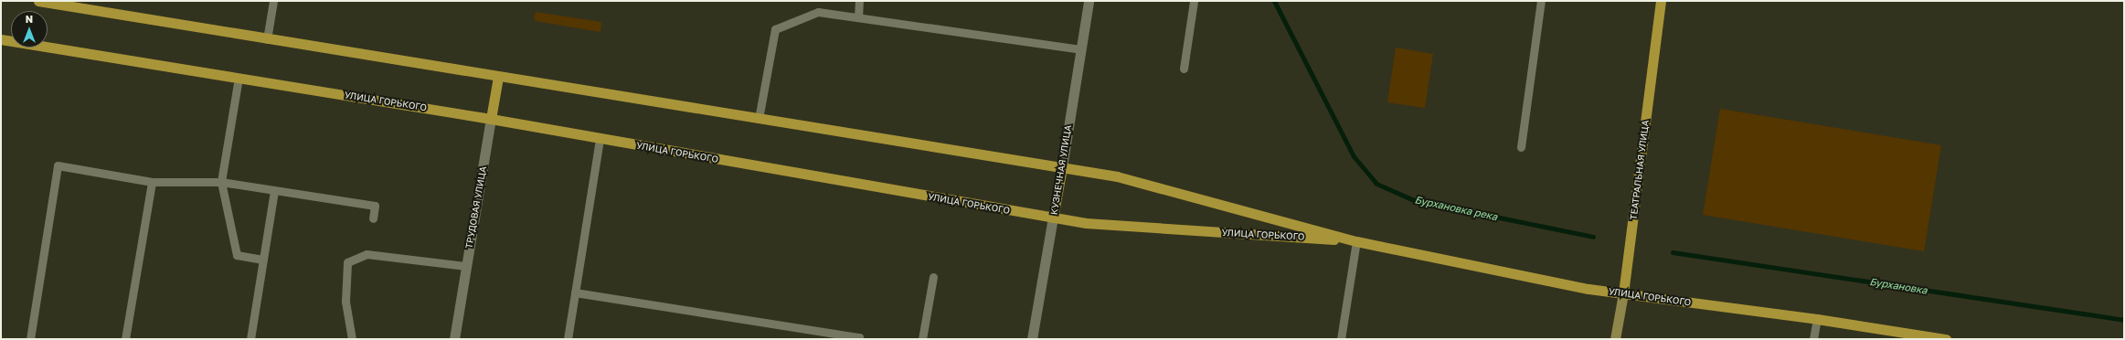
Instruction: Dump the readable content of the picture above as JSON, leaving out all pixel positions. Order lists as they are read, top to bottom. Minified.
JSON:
{"streets":{"main road":["УЛИЦА ГОРЬКОГО","КУЗНЕЧНАЯ УЛИЦА","ТЕАТРАЛЬНАЯ УЛИЦА","ТРУДОВАЯ УЛИЦА"]},"crossings":[["УЛИЦА ГОРЬКОГО","КУЗНЕЧНАЯ УЛИЦА"],["УЛИЦА ГОРЬКОГО","ТЕАТРАЛЬНАЯ УЛИЦА"],["УЛИЦА ГОРЬКОГО","ТРУДОВАЯ УЛИЦА"]],"water":["Бурхановка река","Бурхановка"],"north":"top"}
